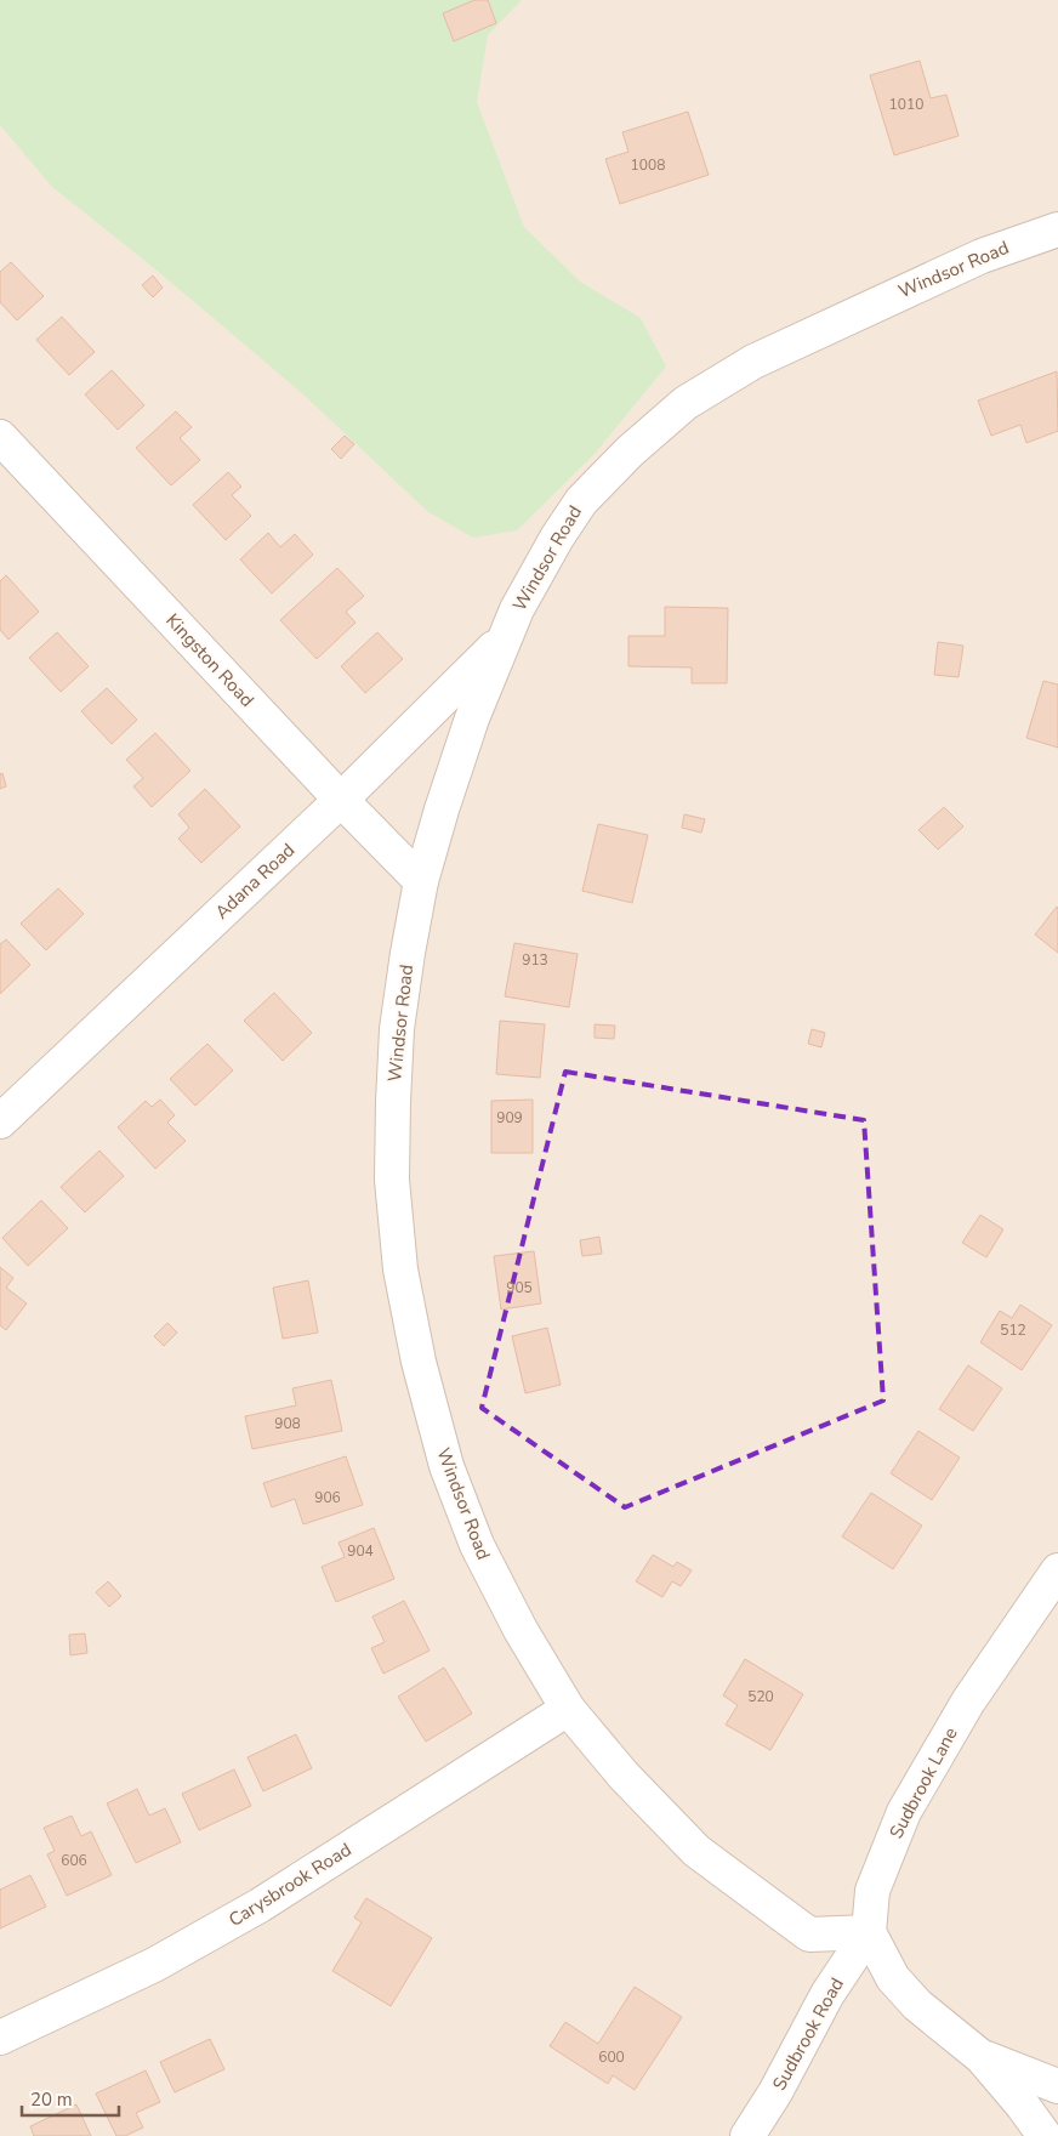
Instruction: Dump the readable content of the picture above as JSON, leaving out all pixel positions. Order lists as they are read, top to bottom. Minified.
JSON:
{"streets":{"street":["Windsor Road","Kingston Road","Adana Road","Sudbrook Lane","Carysbrook Road","Sudbrook Road"]},"crossings":[["Windsor Road","Kingston Road"],["Windsor Road","Adana Road"],["Windsor Road","Sudbrook Lane"],["Windsor Road","Carysbrook Road"],["Windsor Road","Sudbrook Road"],["Kingston Road","Adana Road"],["Sudbrook Lane","Sudbrook Road"]],"house_numbers":["1010","1008","913","909","905","512","908","906","904","520","606","600"],"scale_bar":"20 m"}
